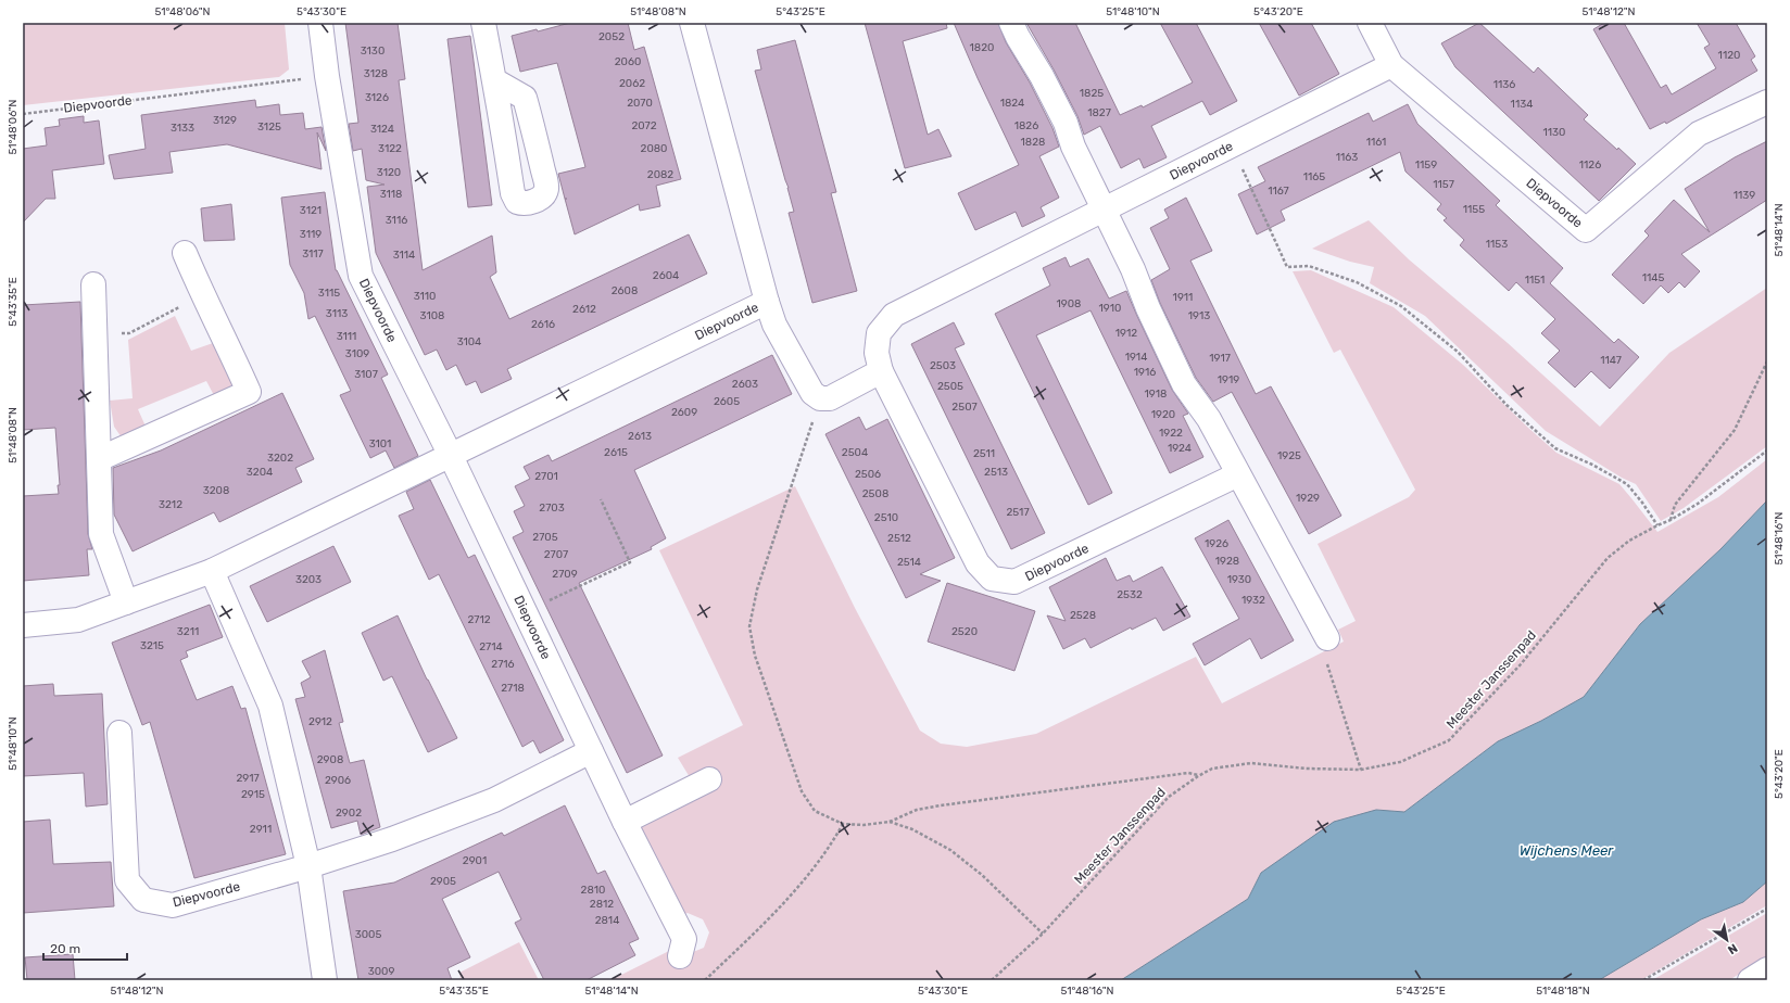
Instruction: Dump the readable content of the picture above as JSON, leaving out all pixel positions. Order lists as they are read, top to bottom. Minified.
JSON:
{"streets":{"street":["Diepvoorde"],"path":["Meester Janssenpad"]},"water":["Wijchens Meer"],"house_numbers":["2052","1820","3130","1120","2060","3128","2062","1136","1825","3126","2070","1824","1134","1827","3129","2072","1826","3125","3133","3124","1130","1828","1161","3122","2080","1163","1159","1126","3120","2082","1165","1157","1167","3118","1139","1155","3121","3116","3119","1153","3117","3114","2604","1145","1151","2608","3115","3110","1911","1908","1910","2612","3113","3108","1913","2616","1912","3111","3104","3109","1914","1917","1147","2503","1916","3107","1919","2603","2505","1918","2605","2507","2609","1920","1922","2613","3101","1924","2615","2504","2511","1925","3202","3204","2513","2506","2701","3208","2508","1929","3212","2703","2517","2510","2705","2512","1926","2707","1928","2514","2709","3203","1930","2532","1932","2528","2712","3211","2520","3215","2714","2716","2718","2912","2908","2917","2906","2915","2902","2911","2901","2905","2810","2812","2814","3005","3009"],"scale_bar":"20 m","north":"bottom right","coordinates":["51°48'06\"N","5°43'30\"E","51°48'08\"N","5°43'25\"E","51°48'10\"N","5°43'20\"E","51°48'12\"N","51°48'14\"N","5°43'35\"E","51°48'16\"N","51°48'18\"N"]}
